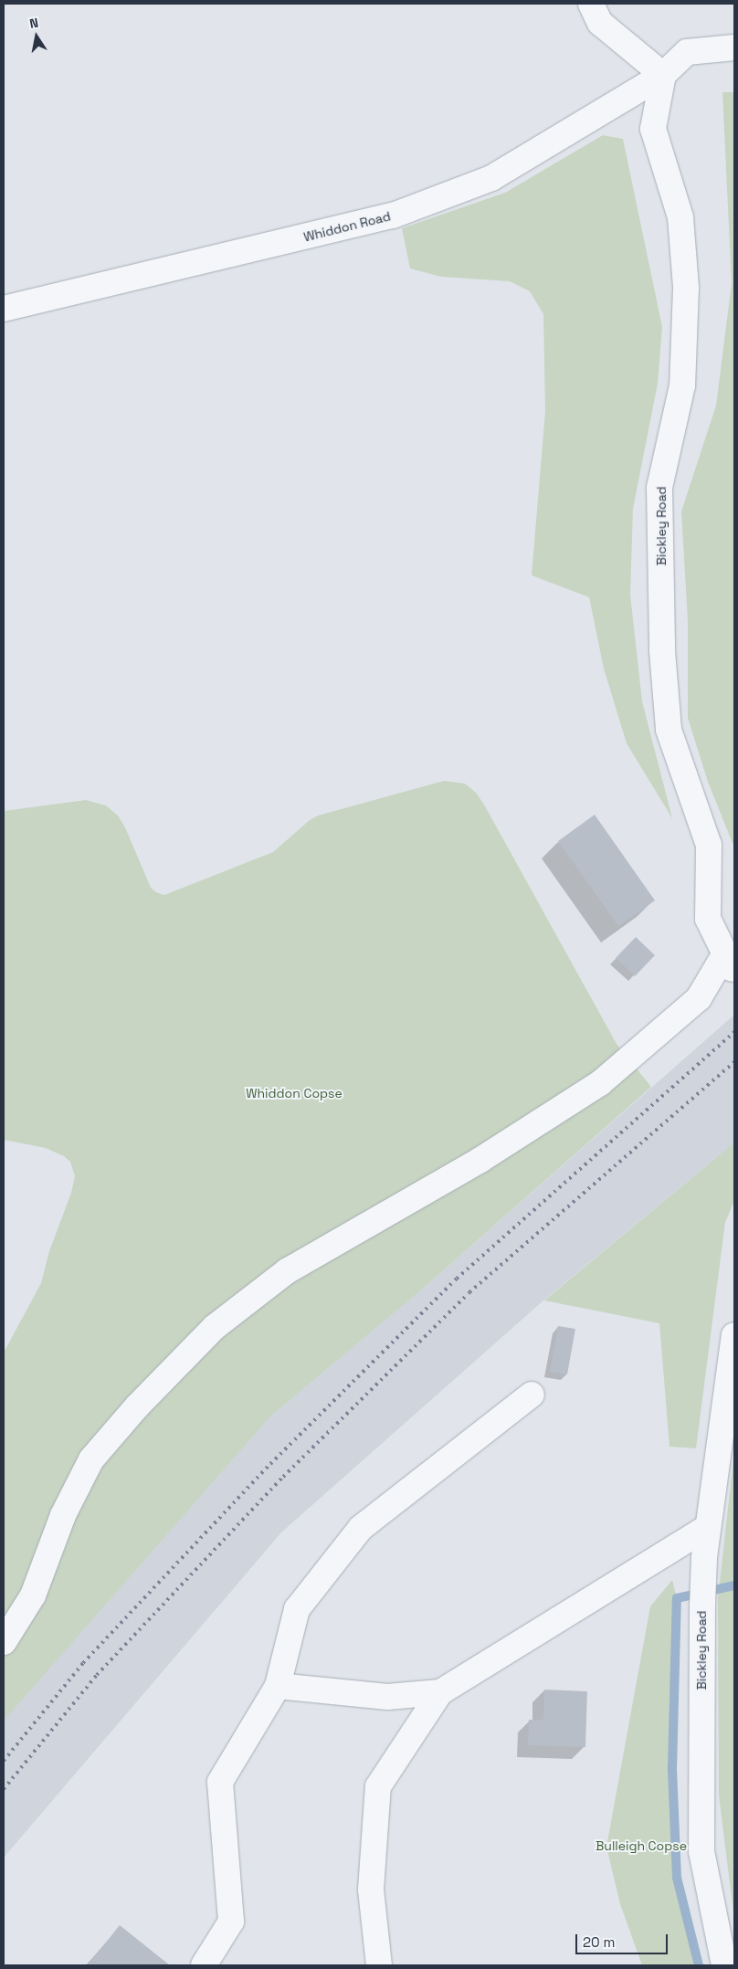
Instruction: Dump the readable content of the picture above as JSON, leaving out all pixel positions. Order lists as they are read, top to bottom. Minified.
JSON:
{"streets":{"street":["Whiddon Road","Bickley Road"]},"crossings":[["Whiddon Road","Bickley Road"]],"parks":["Whiddon Copse","Bulleigh Copse"],"scale_bar":"20 m","north":"top"}
